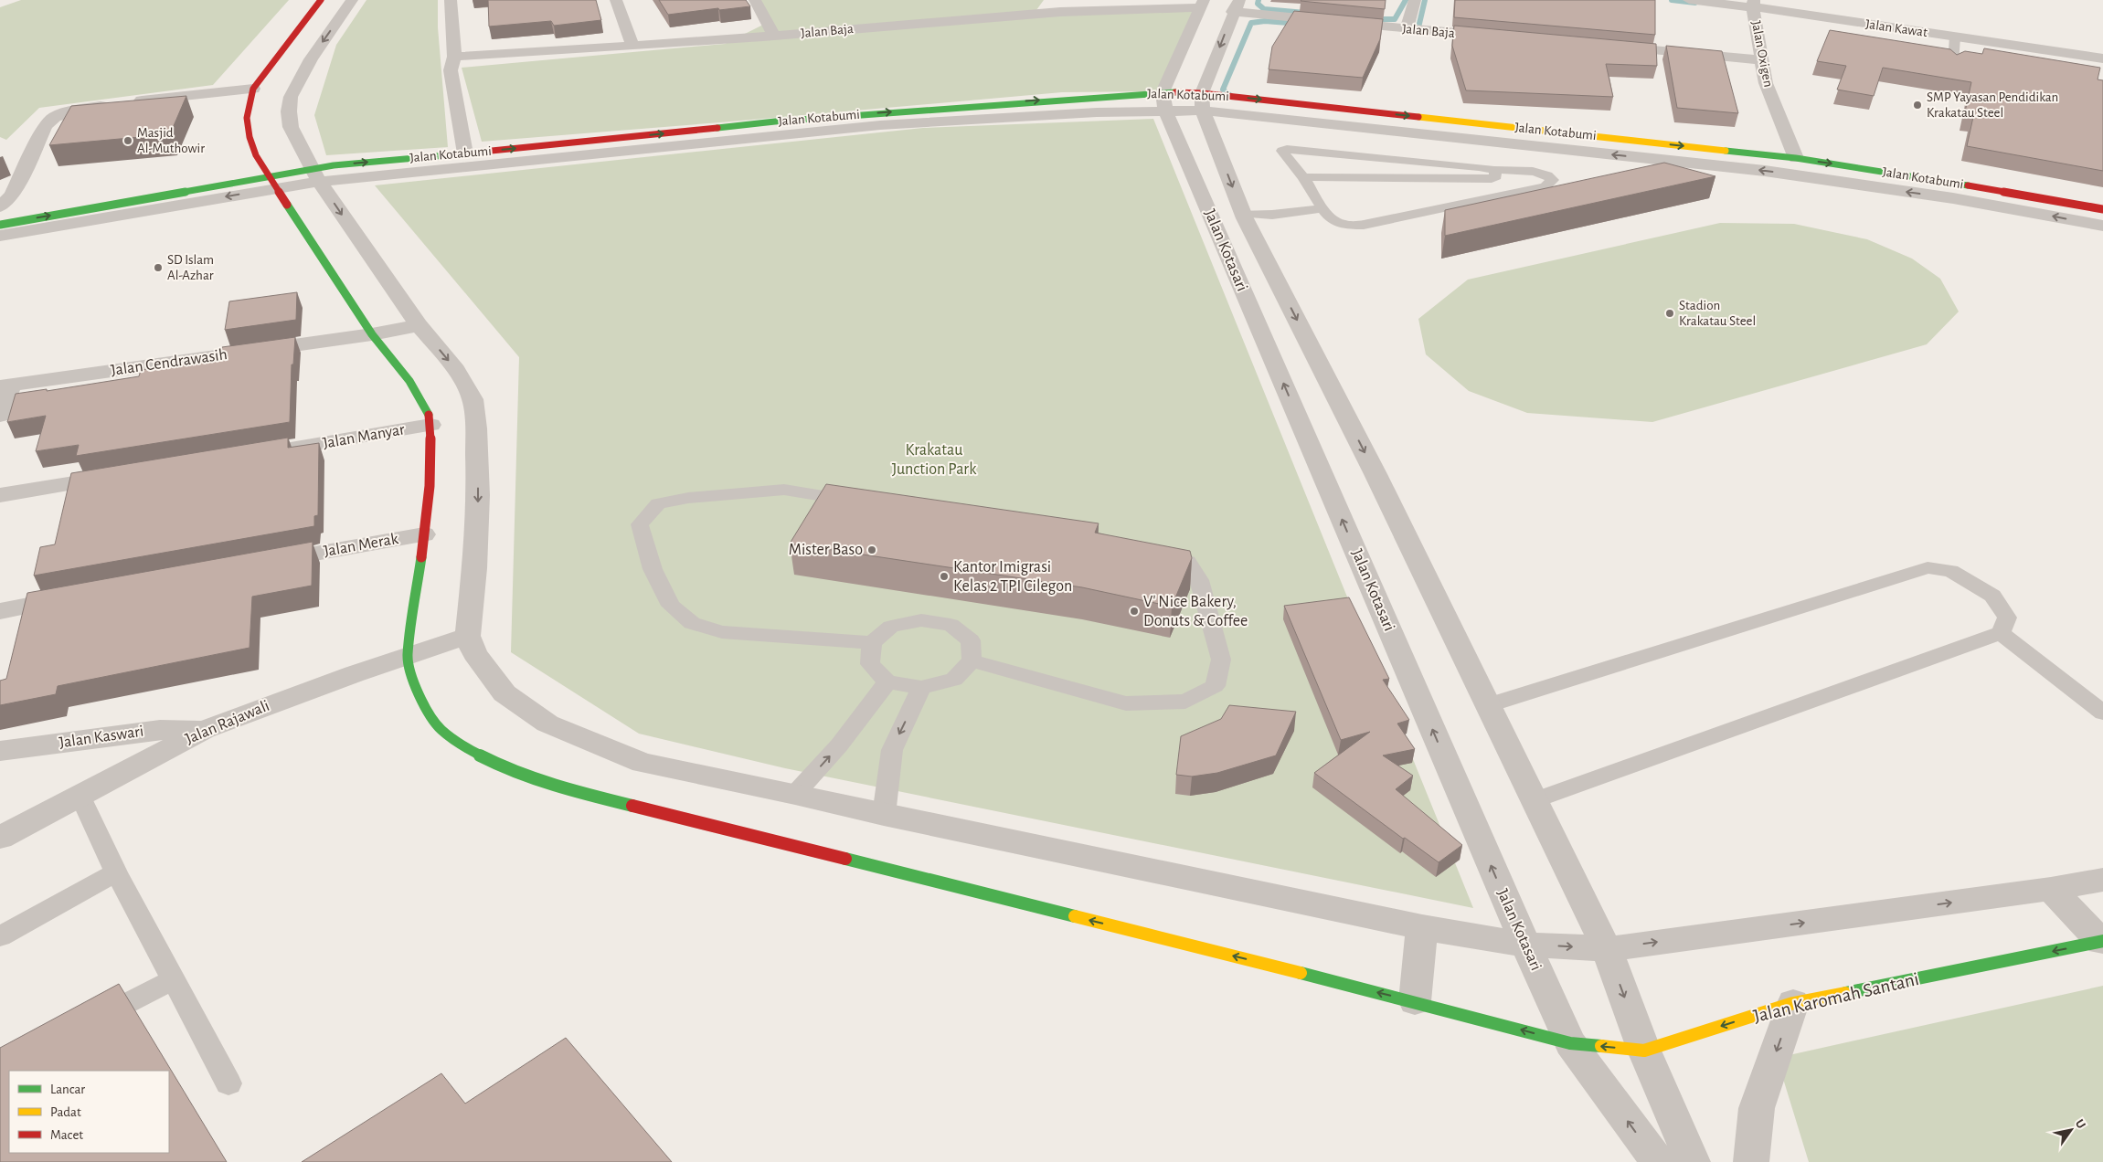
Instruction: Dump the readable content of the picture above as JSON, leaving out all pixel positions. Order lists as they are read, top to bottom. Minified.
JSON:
{"streets":{"street":["Jalan Kawat","Jalan Baja","Jalan Oxigen","Jalan Kotabumi","Jalan Kotasari","Jalan Cendrawasih","Jalan Manyar","Jalan Merak","Jalan Rajawali","Jalan Kaswari","Jalan Karomah Santani"]},"crossings":[["Jalan Kawat","Jalan Oxigen"],["Jalan Oxigen","Jalan Kotabumi"],["Jalan Kotabumi","Jalan Kotasari"],["Jalan Kotasari","Jalan Karomah Santani"],["Jalan Rajawali","Jalan Kaswari"],["Jalan Rajawali","Jalan Karomah Santani"]],"parks":["Krakatau Junction Park"],"places":["SMP Yayasan Pendidikan Krakatau Steel","Masjid Al-Muthowir","SD Islam Al-Azhar","Stadion Krakatau Steel","Mister Baso","Kantor Imigrasi Kelas 2 TPI Cilegon","V' Nice Bakery, Donuts & Coffee"],"legend":["Lancar","Padat","Macet"],"north":"top right"}
